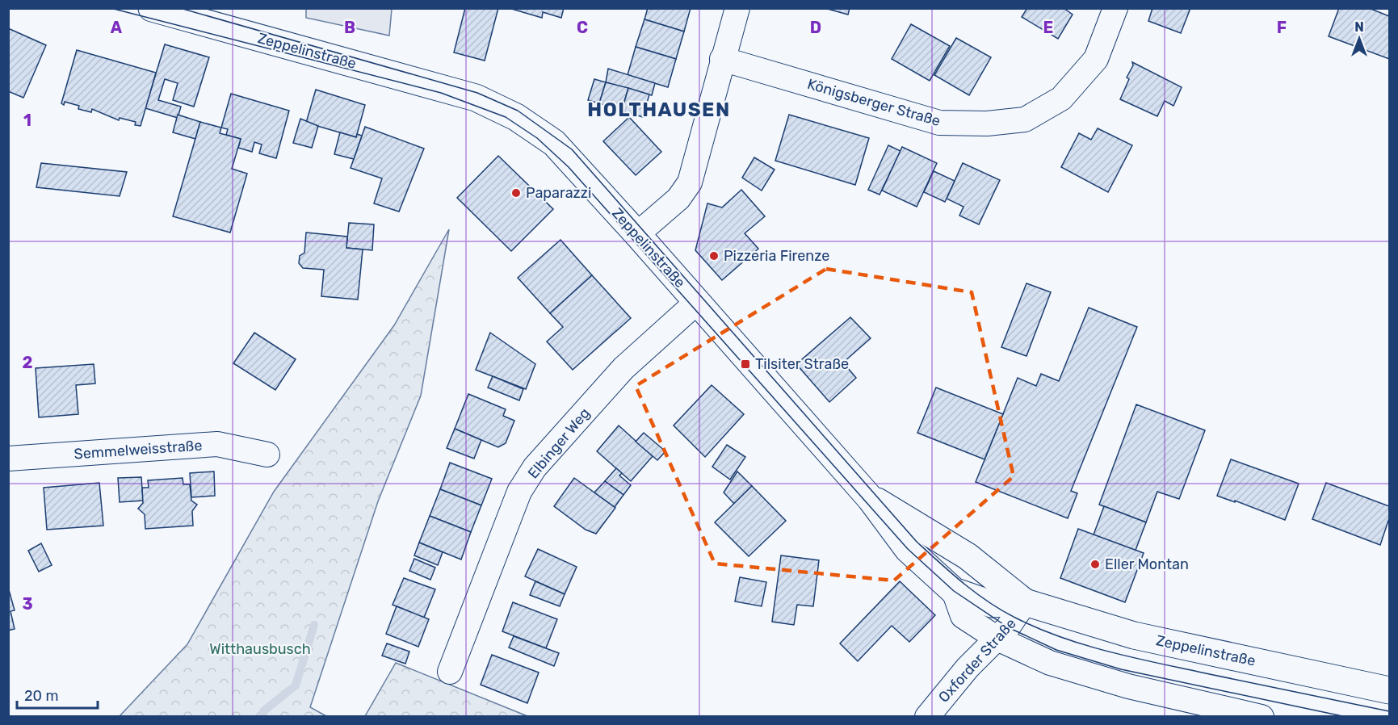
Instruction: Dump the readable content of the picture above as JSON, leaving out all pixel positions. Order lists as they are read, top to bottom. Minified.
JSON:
{"streets":{"main road":["Zeppelinstraße"],"street":["Königsberger Straße","Elbinger Weg","Semmelweisstraße","Oxforder Straße"]},"crossings":[["Zeppelinstraße","Elbinger Weg"],["Zeppelinstraße","Oxforder Straße"]],"districts":["HOLTHAUSEN"],"parks":["Witthausbusch"],"places":{"other":["Paparazzi","Pizzeria Firenze","Eller Montan"],"transit":["Tilsiter Straße"]},"scale_bar":"20 m","north":"top","grid":{"columns":["A","B","C","D","E","F"],"rows":["1","2","3"]}}
